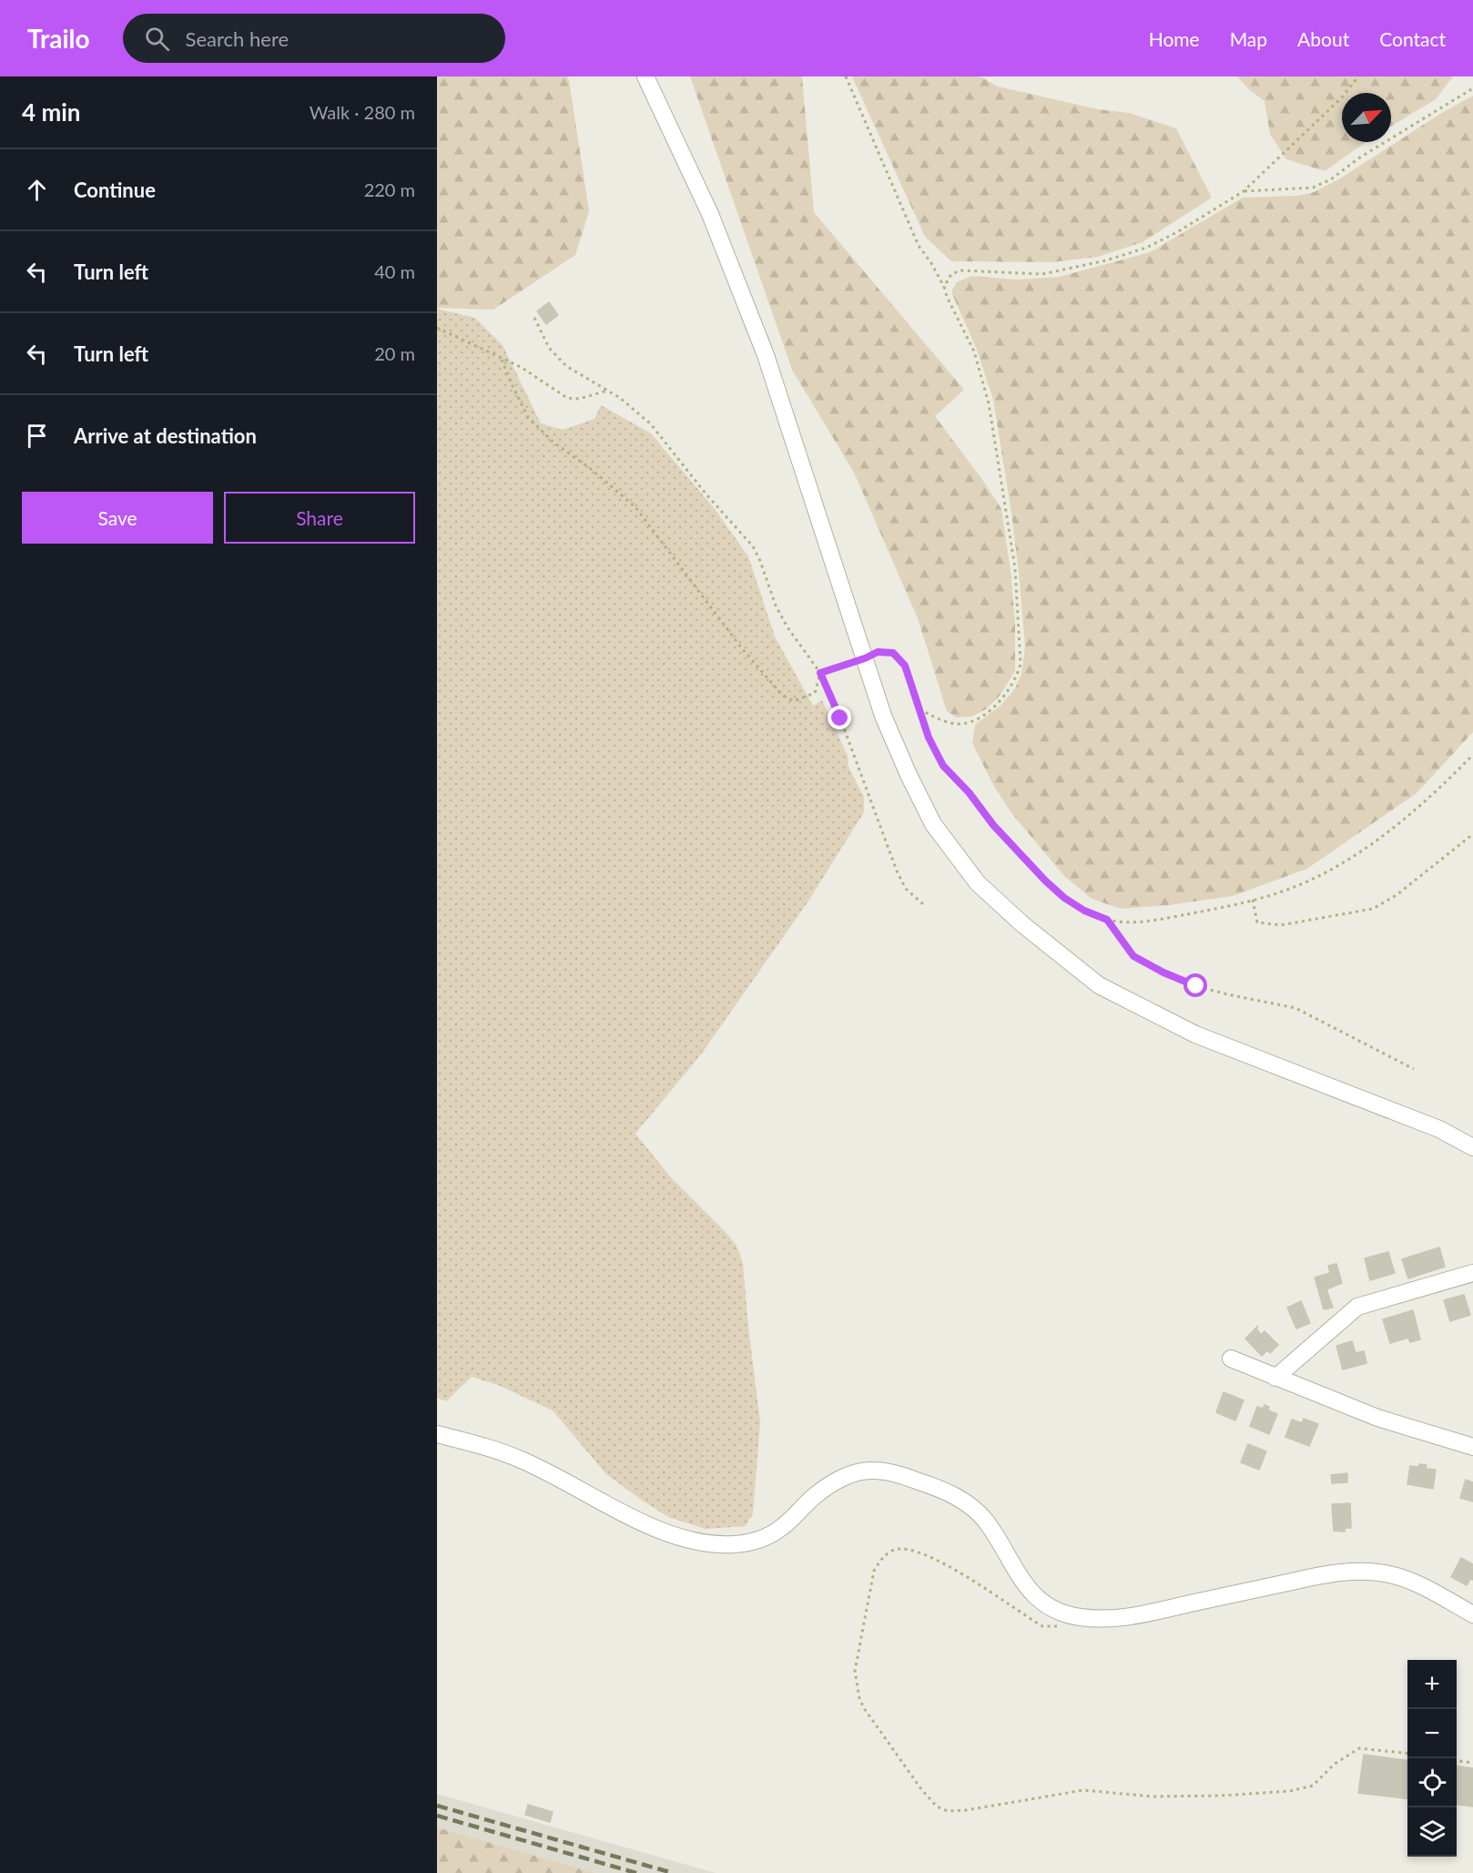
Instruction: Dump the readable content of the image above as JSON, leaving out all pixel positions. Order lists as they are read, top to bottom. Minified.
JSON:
{"north":"top right","page":{"header":"Trailo","search":"Search here","nav":["Home","Map","About","Contact"],"heading":["4 min","Walk · 280 m"],"list":[["Continue","220 m"],["Turn left","40 m"],["Turn left","20 m"],"Arrive at destination"],"buttons":["Save","Share"],"map_buttons":["+","−"]}}
